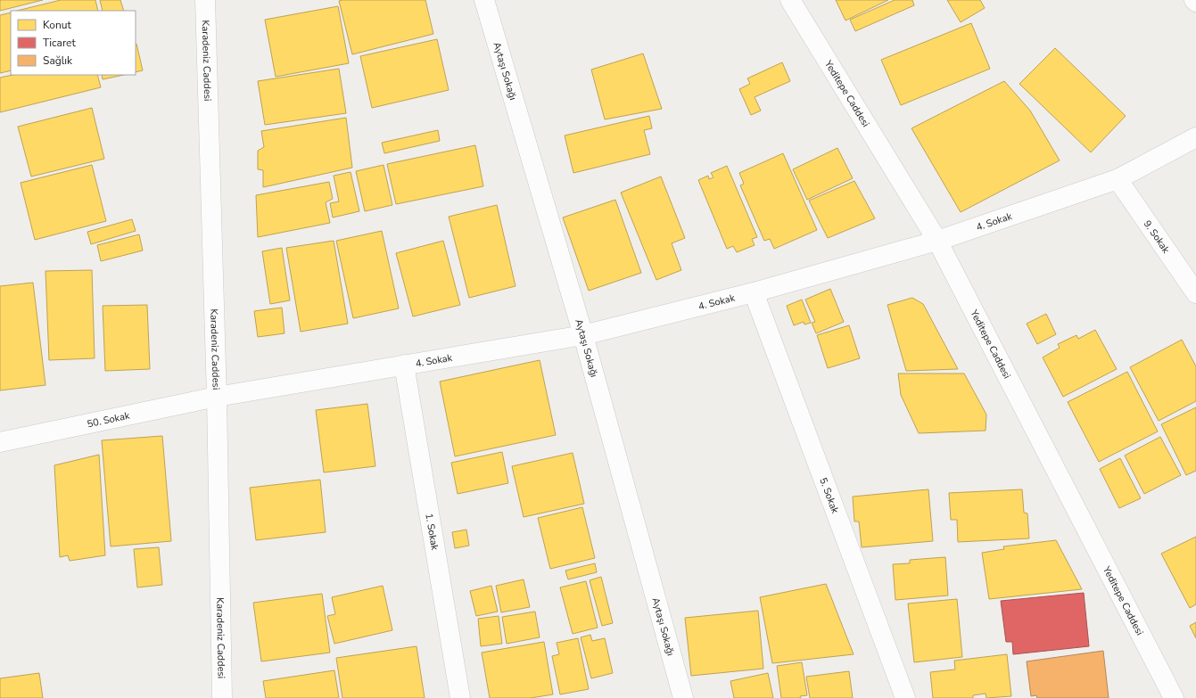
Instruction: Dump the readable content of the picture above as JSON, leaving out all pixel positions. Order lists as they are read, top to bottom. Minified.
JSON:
{"streets":{"street":["Karadeniz Caddesi","Aytaşı Sokağı","Yeditepe Caddesi","4. Sokak","9. Sokak","50. Sokak","5. Sokak","1. Sokak"]},"crossings":[["Karadeniz Caddesi","4. Sokak"],["Karadeniz Caddesi","50. Sokak"],["Aytaşı Sokağı","4. Sokak"],["Yeditepe Caddesi","4. Sokak"],["4. Sokak","9. Sokak"],["4. Sokak","50. Sokak"],["4. Sokak","5. Sokak"],["4. Sokak","1. Sokak"]],"legend":["Konut","Ticaret","Sağlık"]}
